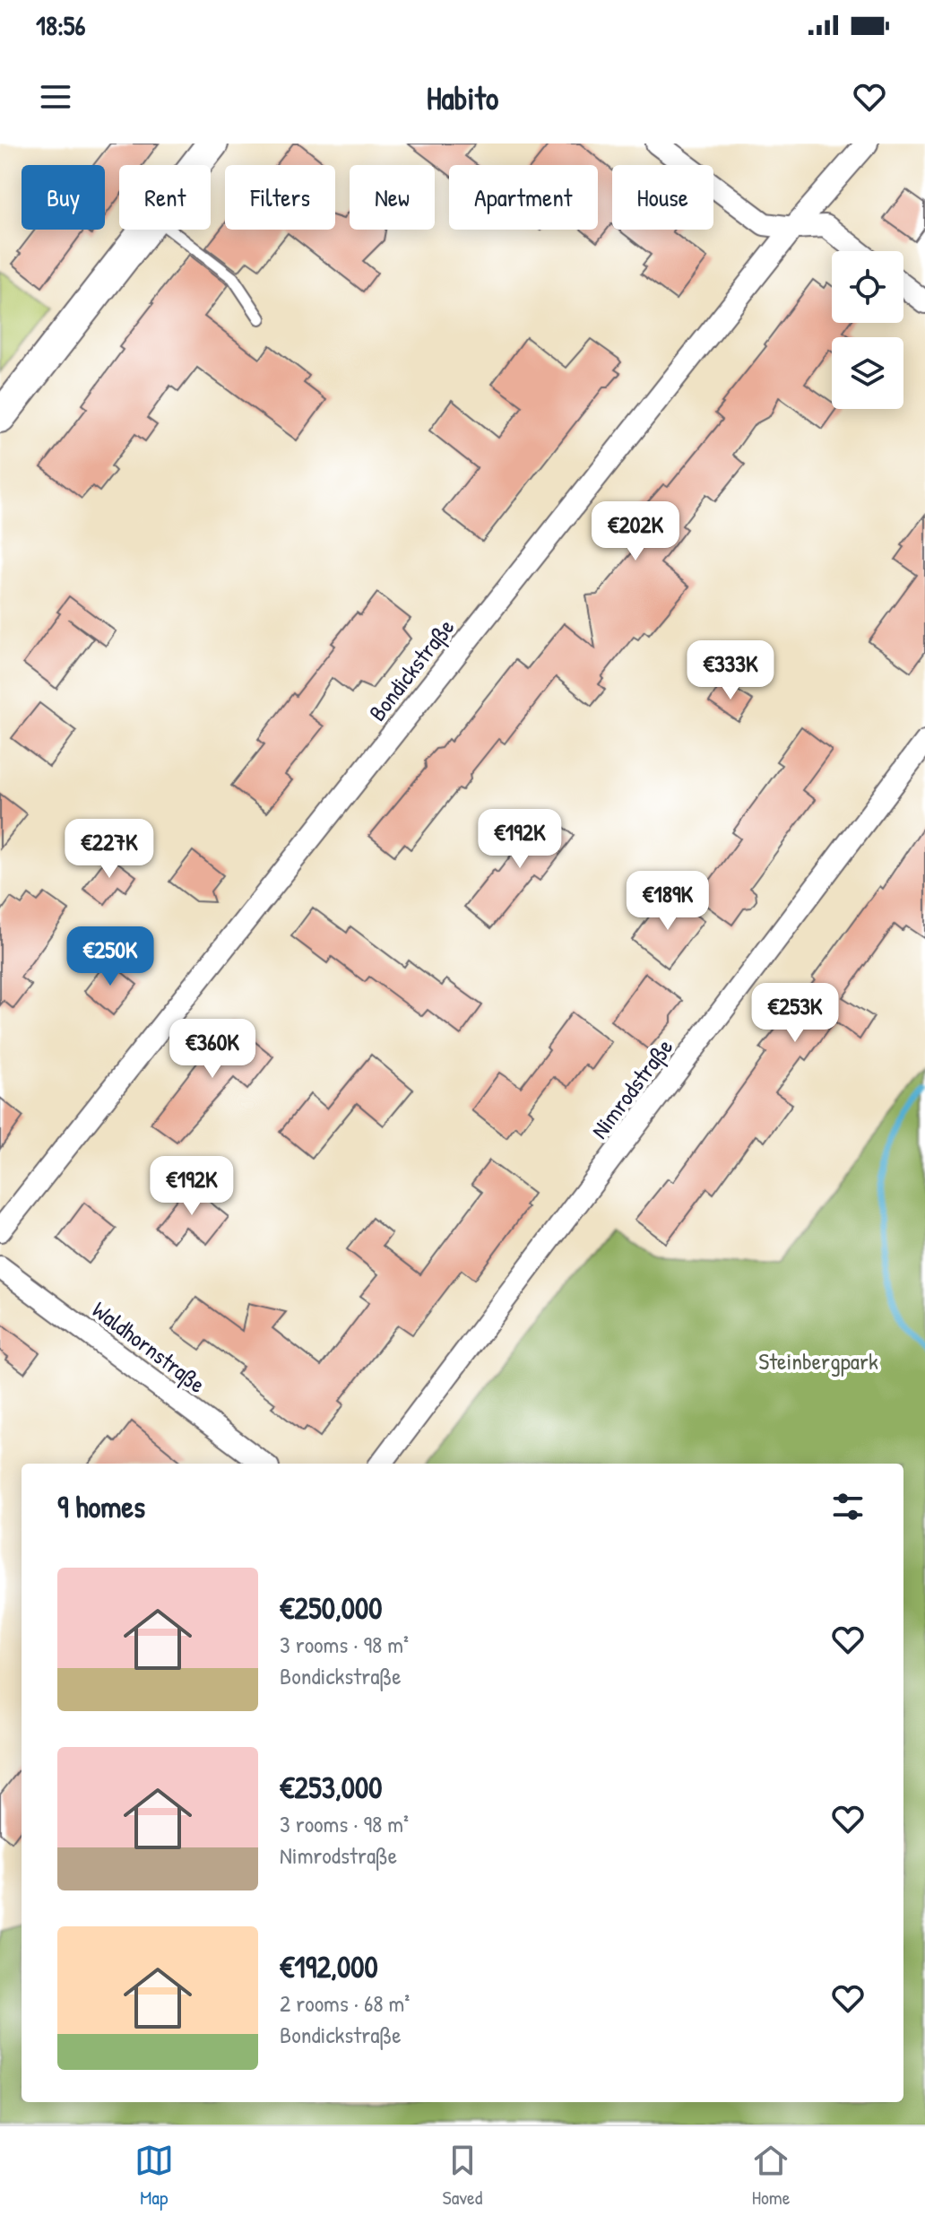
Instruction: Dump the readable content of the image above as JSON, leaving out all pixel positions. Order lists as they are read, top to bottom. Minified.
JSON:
{"streets":{"street":["Bondickstraße","Nimrodstraße","Waldhornstraße"]},"parks":["Steinbergpark"],"page":{"status":"18:56","header":"Habito","chip":["Buy","Rent","Filters","New","Apartment","House"],"price":["€202K","€333K","€192K","€227K","€189K","€250K","€253K","€360K","€192K"],"heading":"9 homes","list":[{"name":"€250,000","note":"3 rooms · 98 m² · Bondickstraße"},{"name":"€253,000","note":"3 rooms · 98 m² · Nimrodstraße"},{"name":"€192,000","note":"2 rooms · 68 m² · Bondickstraße"}],"tabs":["Map","Saved","Home"]}}
